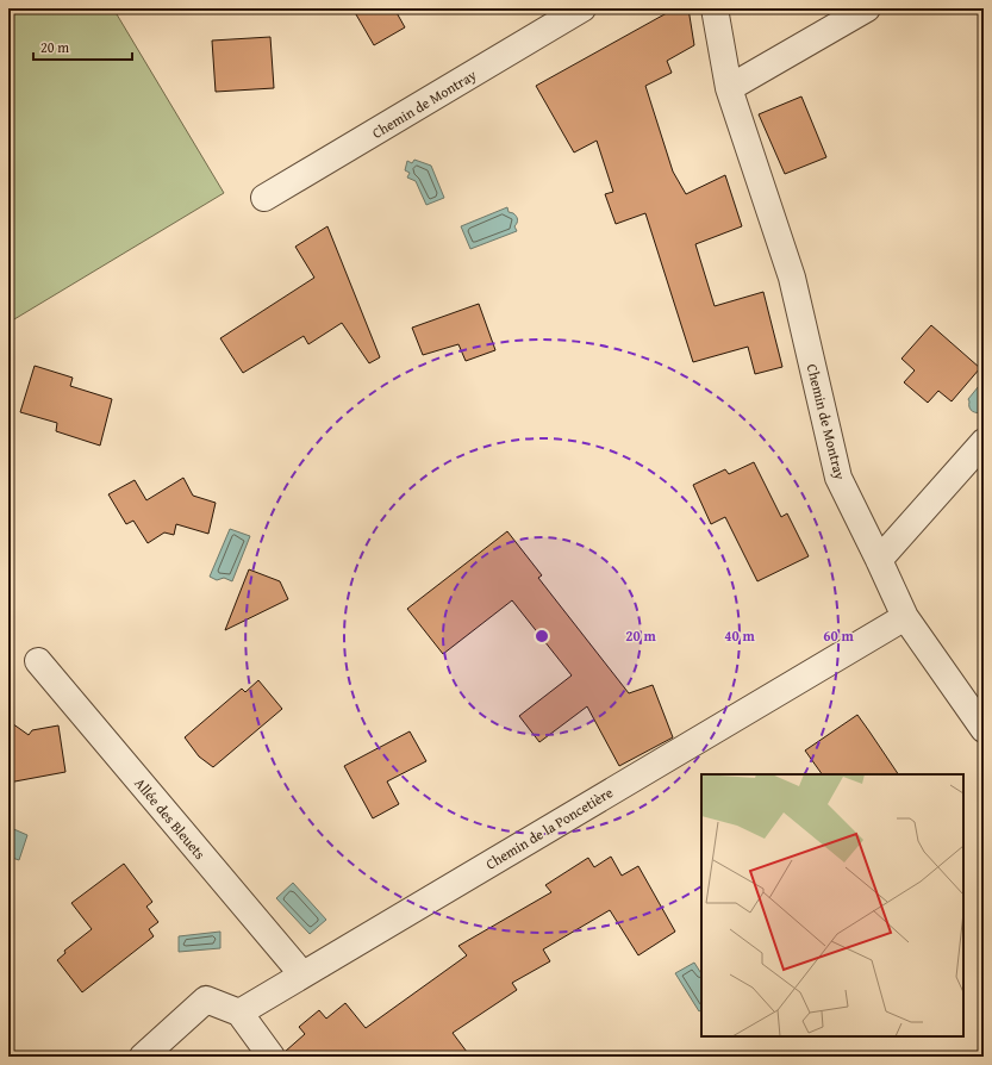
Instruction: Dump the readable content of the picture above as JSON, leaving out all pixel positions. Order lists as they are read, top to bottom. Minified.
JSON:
{"streets":{"street":["Chemin de Montray","Allée des Bleuets","Chemin de la Poncetière"]},"crossings":[["Chemin de Montray","Chemin de la Poncetière"],["Allée des Bleuets","Chemin de la Poncetière"]],"scale_bar":"20 m","rings":["20 m","40 m","60 m"]}
